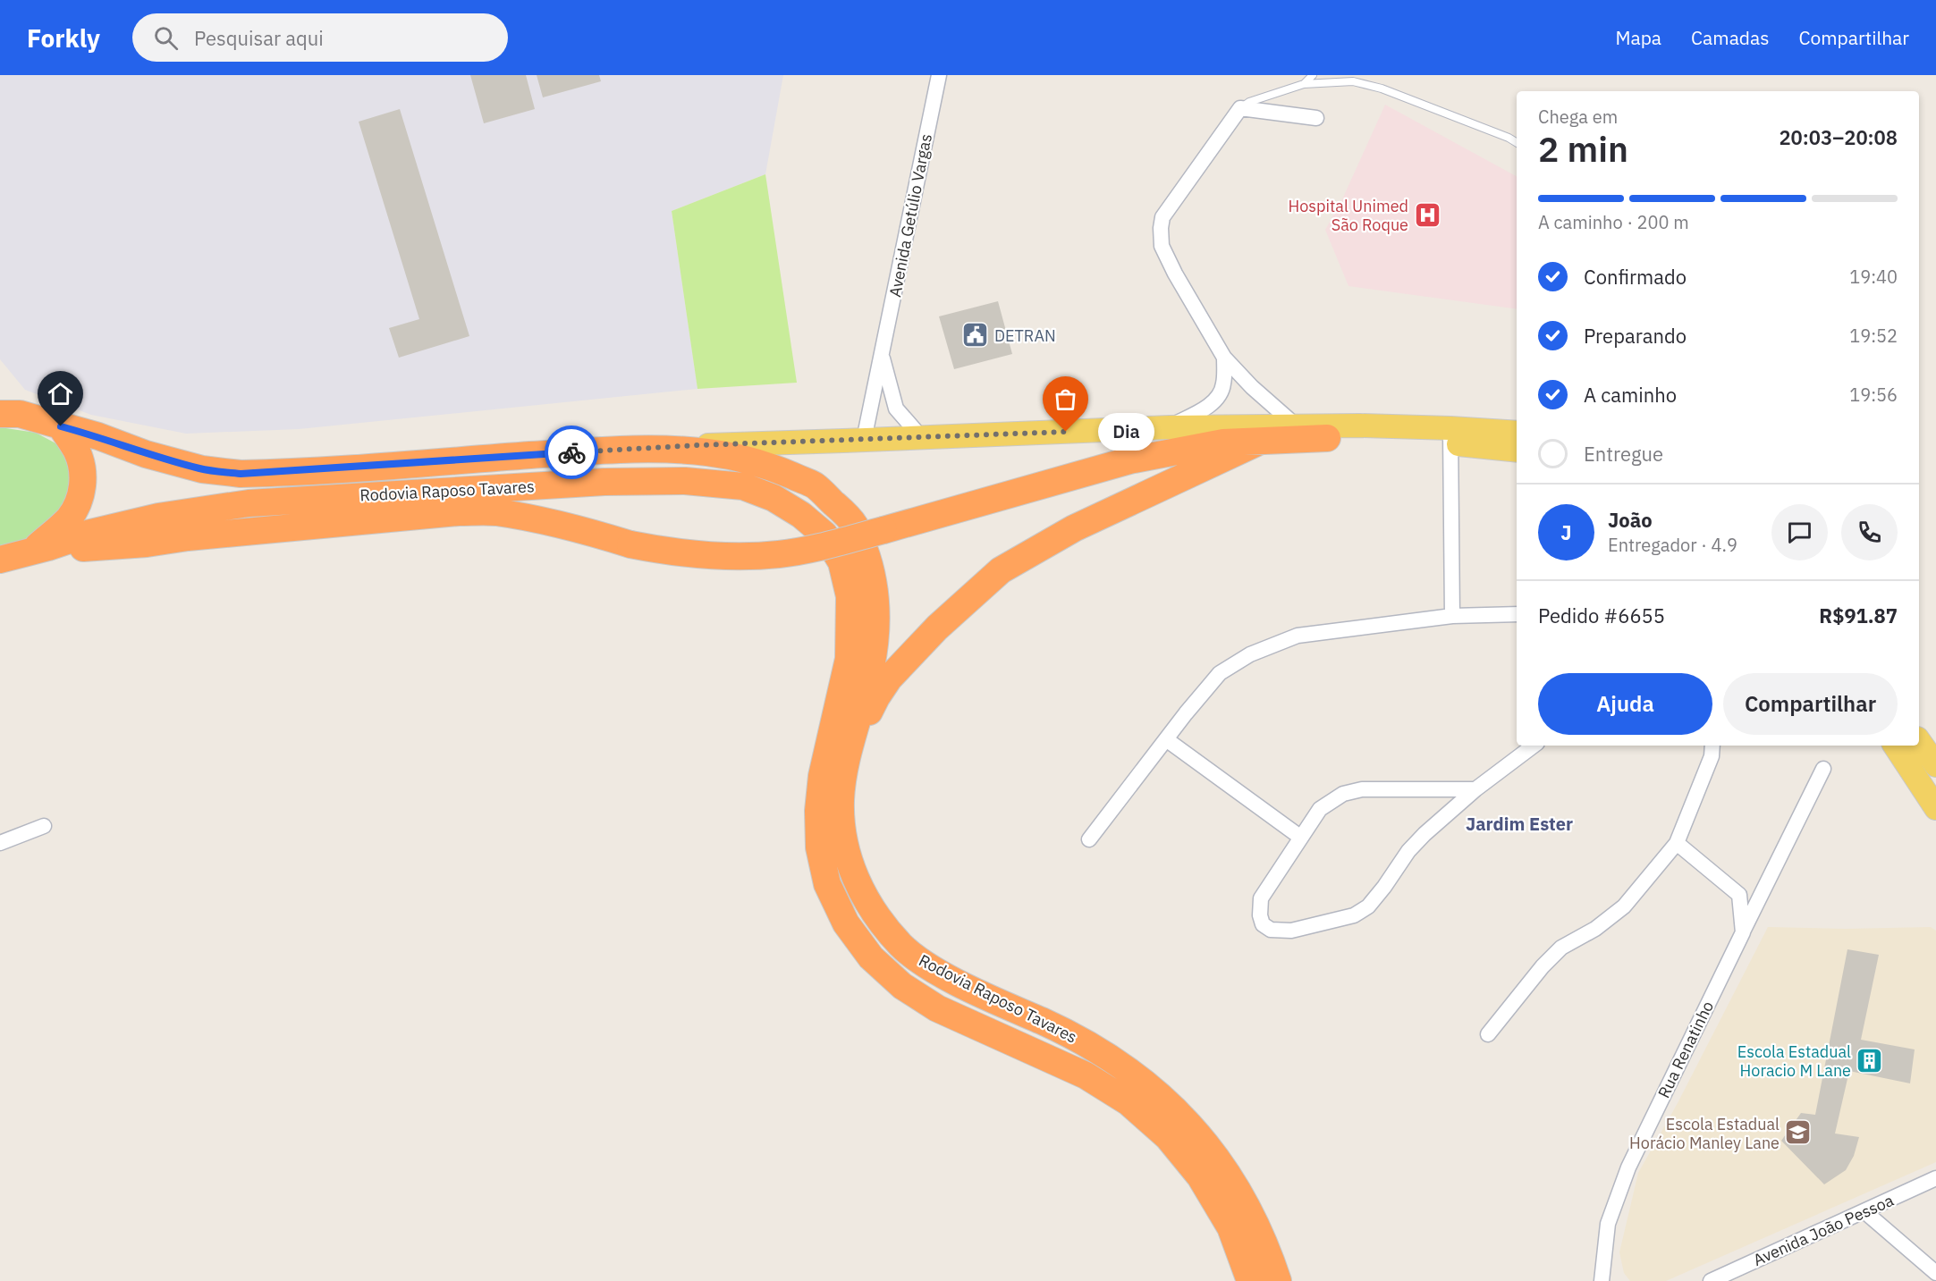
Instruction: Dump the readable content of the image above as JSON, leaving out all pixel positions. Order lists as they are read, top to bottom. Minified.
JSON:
{"streets":{"highway":["Rodovia Raposo Tavares"],"street":["Avenida Getúlio Vargas","Rua Renatinho","Avenida João Pessoa"]},"districts":["Jardim Ester"],"places":{"hospital":["Hospital Unimed São Roque"],"public building":["DETRAN"],"other":["Dia"],"building":["Escola Estadual Horacio M Lane"],"school or university":["Escola Estadual Horácio Manley Lane"]},"page":{"header":"Forkly","search":"Pesquisar aqui","nav":["Mapa","Camadas","Compartilhar"],"heading":["2 min","Chega em","20:03–20:08"],"panel":["João","Entregador · 4.9","Pedido #6655","R$91.87"],"bar":"A caminho · 200 m","list":[["Confirmado","19:40"],["Preparando","19:52"],["A caminho","19:56"],"Entregue"],"bubble":"Dia","round":"J","buttons":["Ajuda","Compartilhar"]}}
